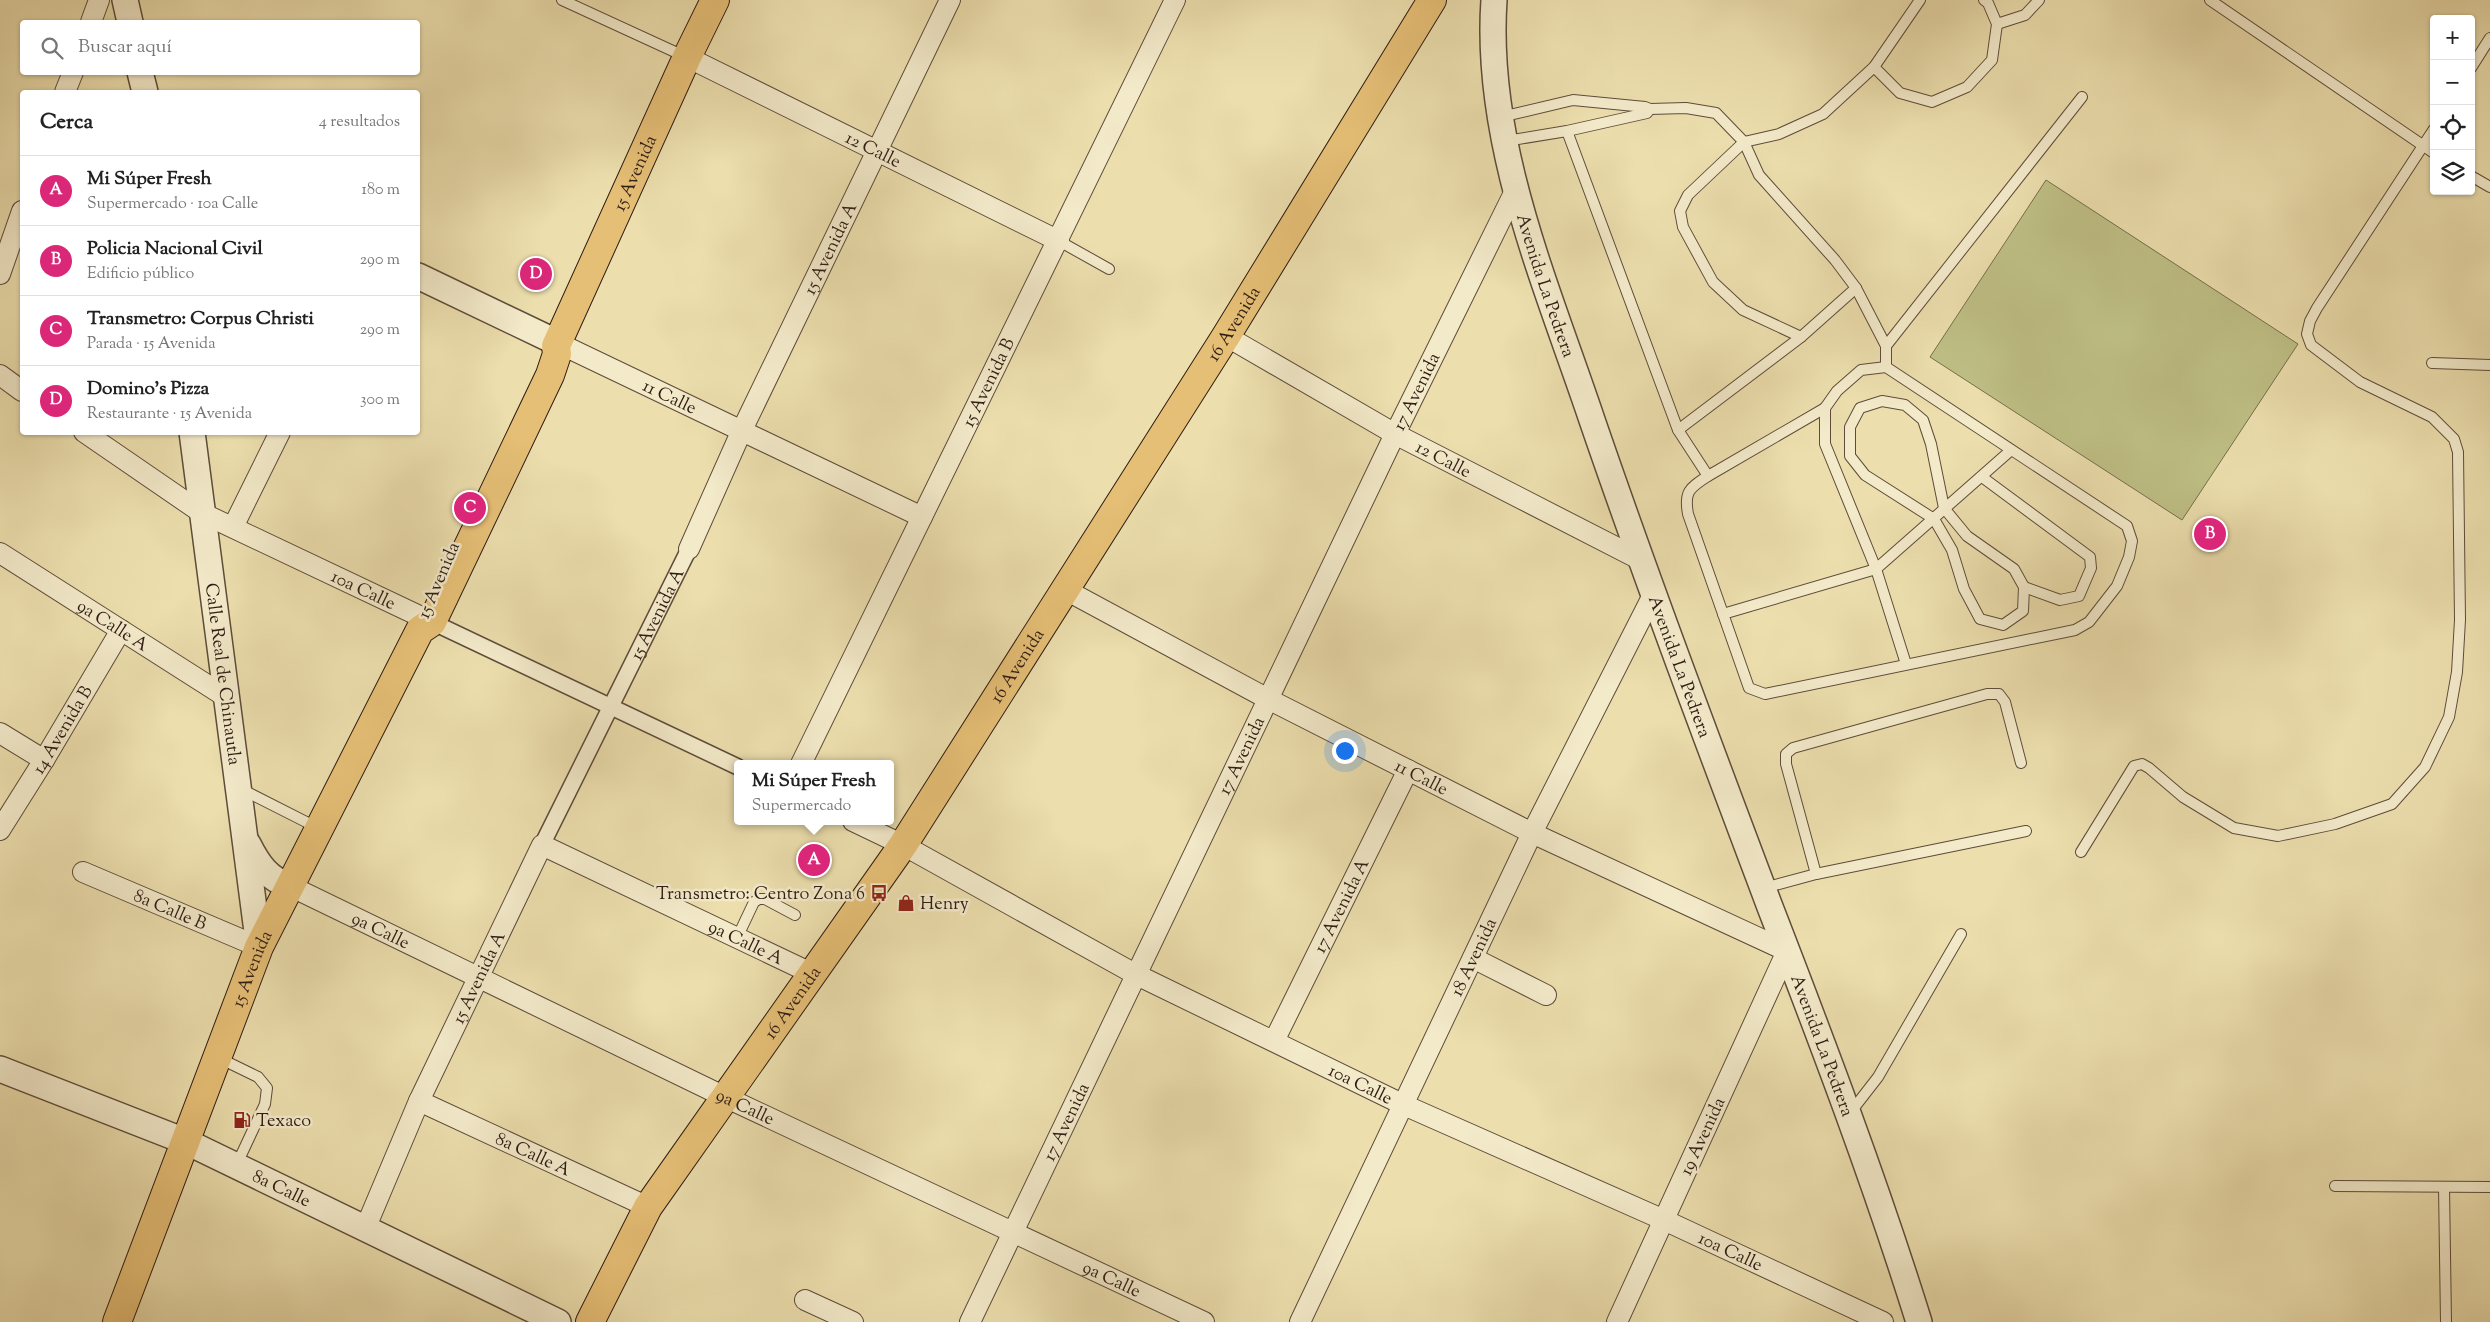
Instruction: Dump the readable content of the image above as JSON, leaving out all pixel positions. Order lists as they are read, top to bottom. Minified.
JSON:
{"streets":{"main road":["15 Avenida","16 Avenida"],"street":["12 Calle","15 Avenida A","Avenida La Pedrera","15 Avenida B","17 Avenida","11 Calle","10a Calle","9a Calle A","Calle Real de Chinautla","14 Avenida B","17 Avenida A","8a Calle B","9a Calle","18 Avenida","19 Avenida","8a Calle A","8a Calle"]},"crossings":[["12 Calle","15 Avenida"],["12 Calle","15 Avenida A"],["12 Calle","Avenida La Pedrera"],["12 Calle","16 Avenida"],["12 Calle","15 Avenida B"],["12 Calle","17 Avenida"],["15 Avenida","11 Calle"],["15 Avenida","10a Calle"],["15 Avenida","Calle Real de Chinautla"],["15 Avenida","8a Calle B"],["15 Avenida","9a Calle"],["15 Avenida","8a Calle"],["15 Avenida A","11 Calle"],["15 Avenida A","10a Calle"],["15 Avenida A","9a Calle A"],["15 Avenida A","9a Calle"],["15 Avenida A","8a Calle A"],["15 Avenida A","8a Calle"],["Avenida La Pedrera","17 Avenida"],["Avenida La Pedrera","11 Calle"],["Avenida La Pedrera","18 Avenida"],["Avenida La Pedrera","19 Avenida"],["16 Avenida","11 Calle"],["16 Avenida","10a Calle"],["16 Avenida","9a Calle A"],["16 Avenida","9a Calle"],["16 Avenida","8a Calle A"],["15 Avenida B","11 Calle"],["17 Avenida","11 Calle"],["17 Avenida","10a Calle"],["17 Avenida","9a Calle"],["11 Calle","17 Avenida A"],["11 Calle","18 Avenida"],["11 Calle","19 Avenida"],["10a Calle","Calle Real de Chinautla"],["10a Calle","17 Avenida A"],["10a Calle","18 Avenida"],["10a Calle","19 Avenida"],["9a Calle A","Calle Real de Chinautla"],["9a Calle A","14 Avenida B"],["Calle Real de Chinautla","8a Calle B"],["Calle Real de Chinautla","9a Calle"]],"places":{"bus stop":["Transmetro: Centro Zona 6"],"shop":["Henry"],"fuel station":["Texaco"]},"page":{"map_buttons":["+","−"],"search":"Buscar aquí","heading":["Cerca","4 resultados"],"list":[{"mark":"A","name":"Mi Súper Fresh","note":"Supermercado · 10a Calle","value":"180 m"},{"mark":"B","name":"Policia Nacional Civil","note":"Edificio público","value":"290 m"},{"mark":"C","name":"Transmetro: Corpus Christi","note":"Parada · 15 Avenida","value":"290 m"},{"mark":"D","name":"Domino's Pizza","note":"Restaurante · 15 Avenida","value":"300 m"}],"pins":["D","C","B","A"],"popup":["Mi Súper Fresh","Supermercado"]}}
